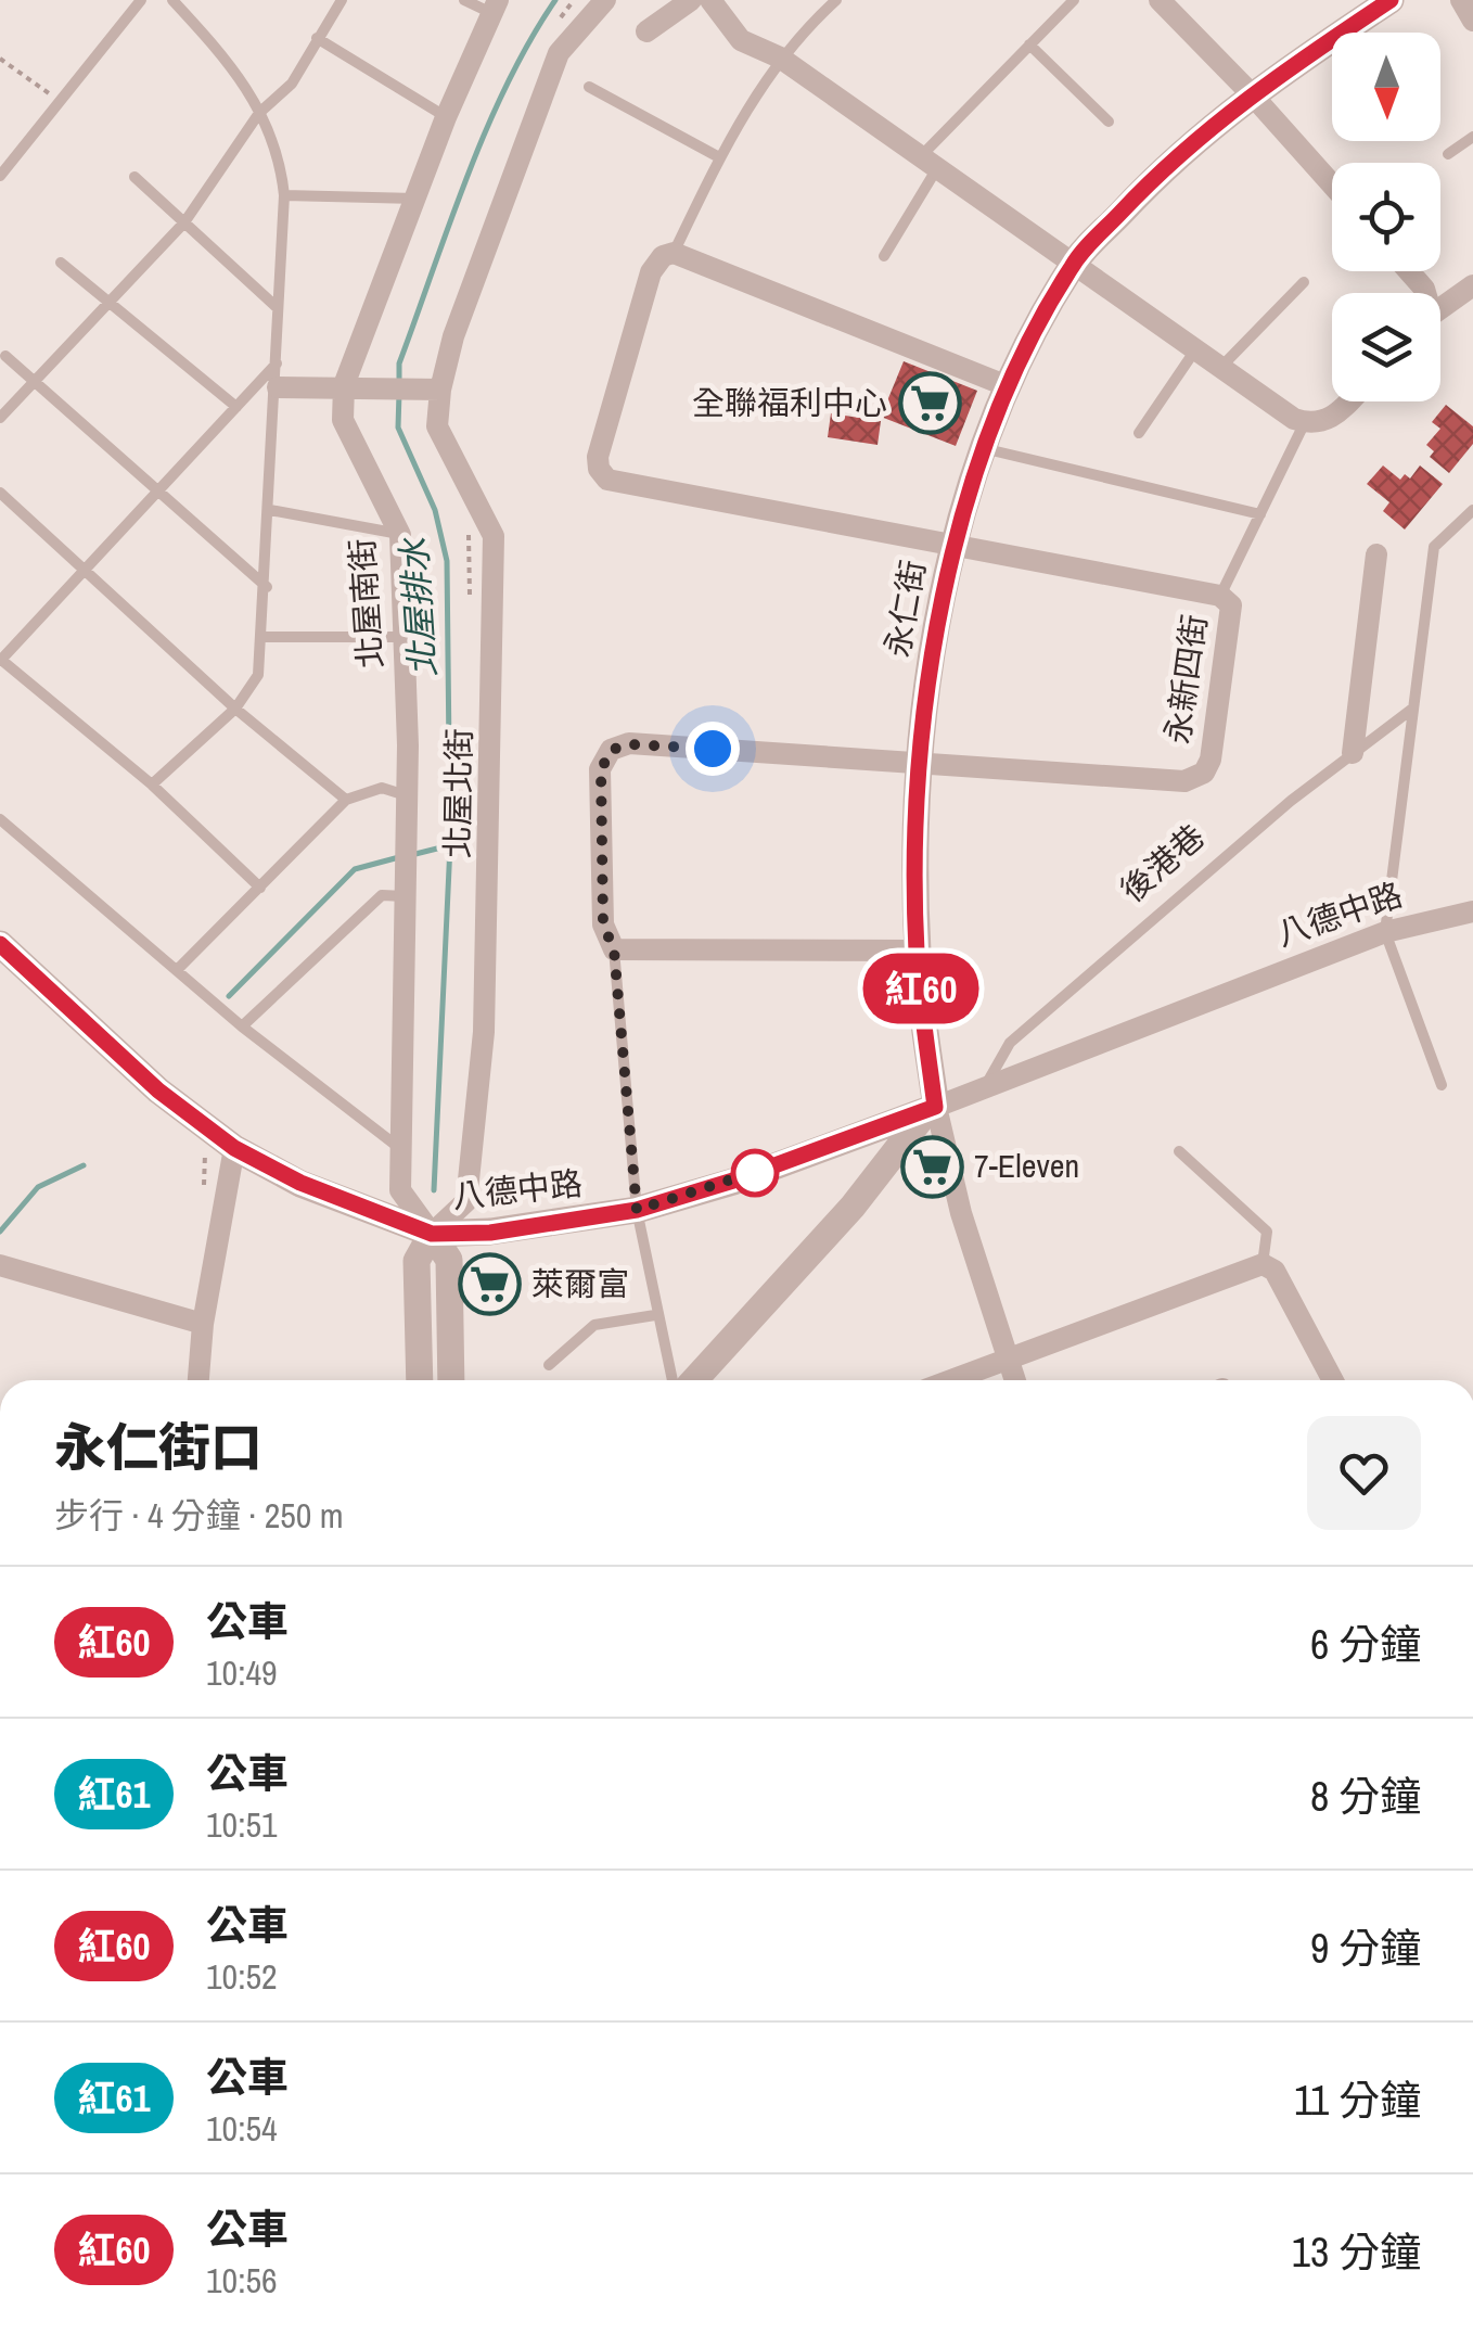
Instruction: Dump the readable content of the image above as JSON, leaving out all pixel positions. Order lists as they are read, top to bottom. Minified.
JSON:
{"streets":{"street":["北屋南街","永仁街","永新四街","北屋北街","八德中路"],"lane":["後港巷"]},"crossings":[["北屋南街","北屋北街"],["北屋南街","八德中路"],["永仁街","永新四街"],["永仁街","八德中路"],["北屋北街","八德中路"],["後港巷","八德中路"]],"water":["北屋排水"],"places":{"supermarket":["全聯福利中心","7-Eleven","萊爾富"]},"lines":["bus line 紅60"],"north":"bottom","page":{"on_map":"紅60","heading":["永仁街口","步行 · 4 分鐘 · 250 m"],"list":[{"mark":"紅60","name":"公車","note":"10:49","value":"6 分鐘"},{"mark":"紅61","name":"公車","note":"10:51","value":"8 分鐘"},{"mark":"紅60","name":"公車","note":"10:52","value":"9 分鐘"},{"mark":"紅61","name":"公車","note":"10:54","value":"11 分鐘"},{"mark":"紅60","name":"公車","note":"10:56","value":"13 分鐘"}]}}
